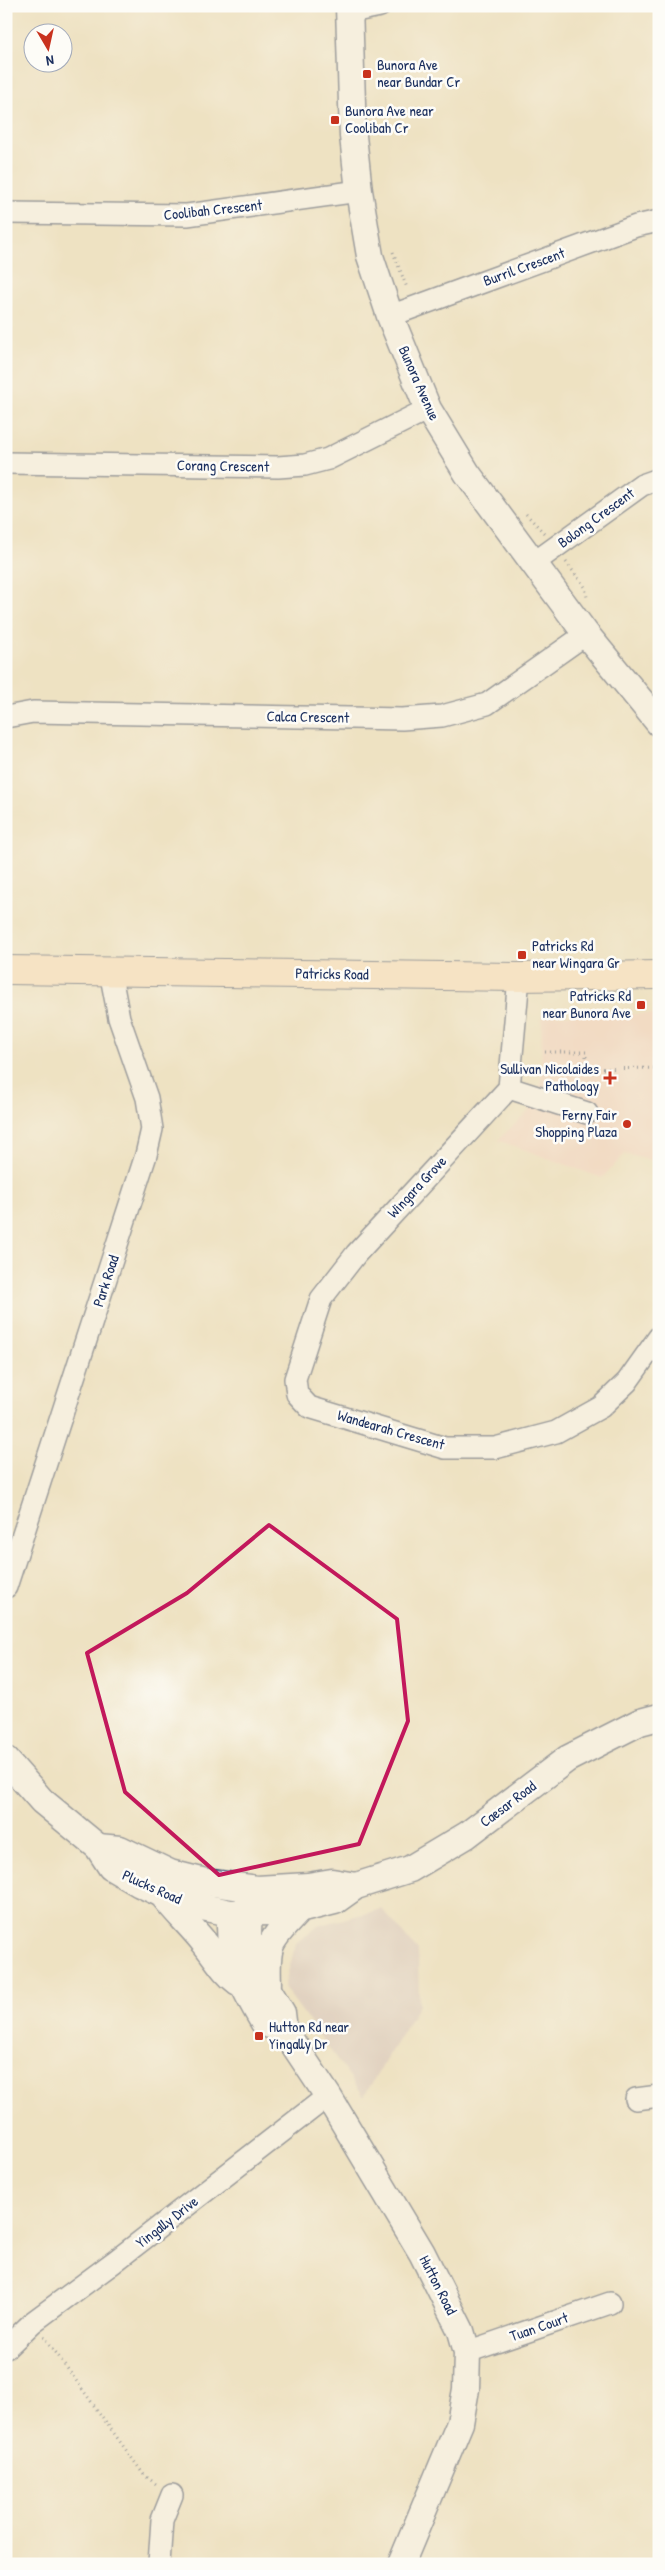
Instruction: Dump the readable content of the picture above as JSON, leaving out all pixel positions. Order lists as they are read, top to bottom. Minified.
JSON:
{"streets":{"main road":["Patricks Road"],"street":["Coolibah Crescent","Burril Crescent","Bunora Avenue","Corang Crescent","Bolong Crescent","Calca Crescent","Wingara Grove","Park Road","Wandearah Crescent","Caesar Road","Plucks Road","Yingally Drive","Hutton Road","Tuan Court"]},"crossings":[["Coolibah Crescent","Bunora Avenue"],["Burril Crescent","Bunora Avenue"],["Bunora Avenue","Corang Crescent"],["Bunora Avenue","Bolong Crescent"],["Bunora Avenue","Calca Crescent"],["Patricks Road","Park Road"],["Wingara Grove","Wandearah Crescent"],["Caesar Road","Plucks Road"],["Caesar Road","Hutton Road"],["Plucks Road","Hutton Road"],["Yingally Drive","Hutton Road"],["Hutton Road","Tuan Court"]],"places":{"transit":["Bunora Ave near Bundar Cr","Bunora Ave near Coolibah Cr","Patricks Rd near Wingara Gr","Patricks Rd near Bunora Ave","Hutton Rd near Yingally Dr"],"health":["Sullivan Nicolaides Pathology"],"other":["Ferny Fair Shopping Plaza"]},"north":"bottom"}
